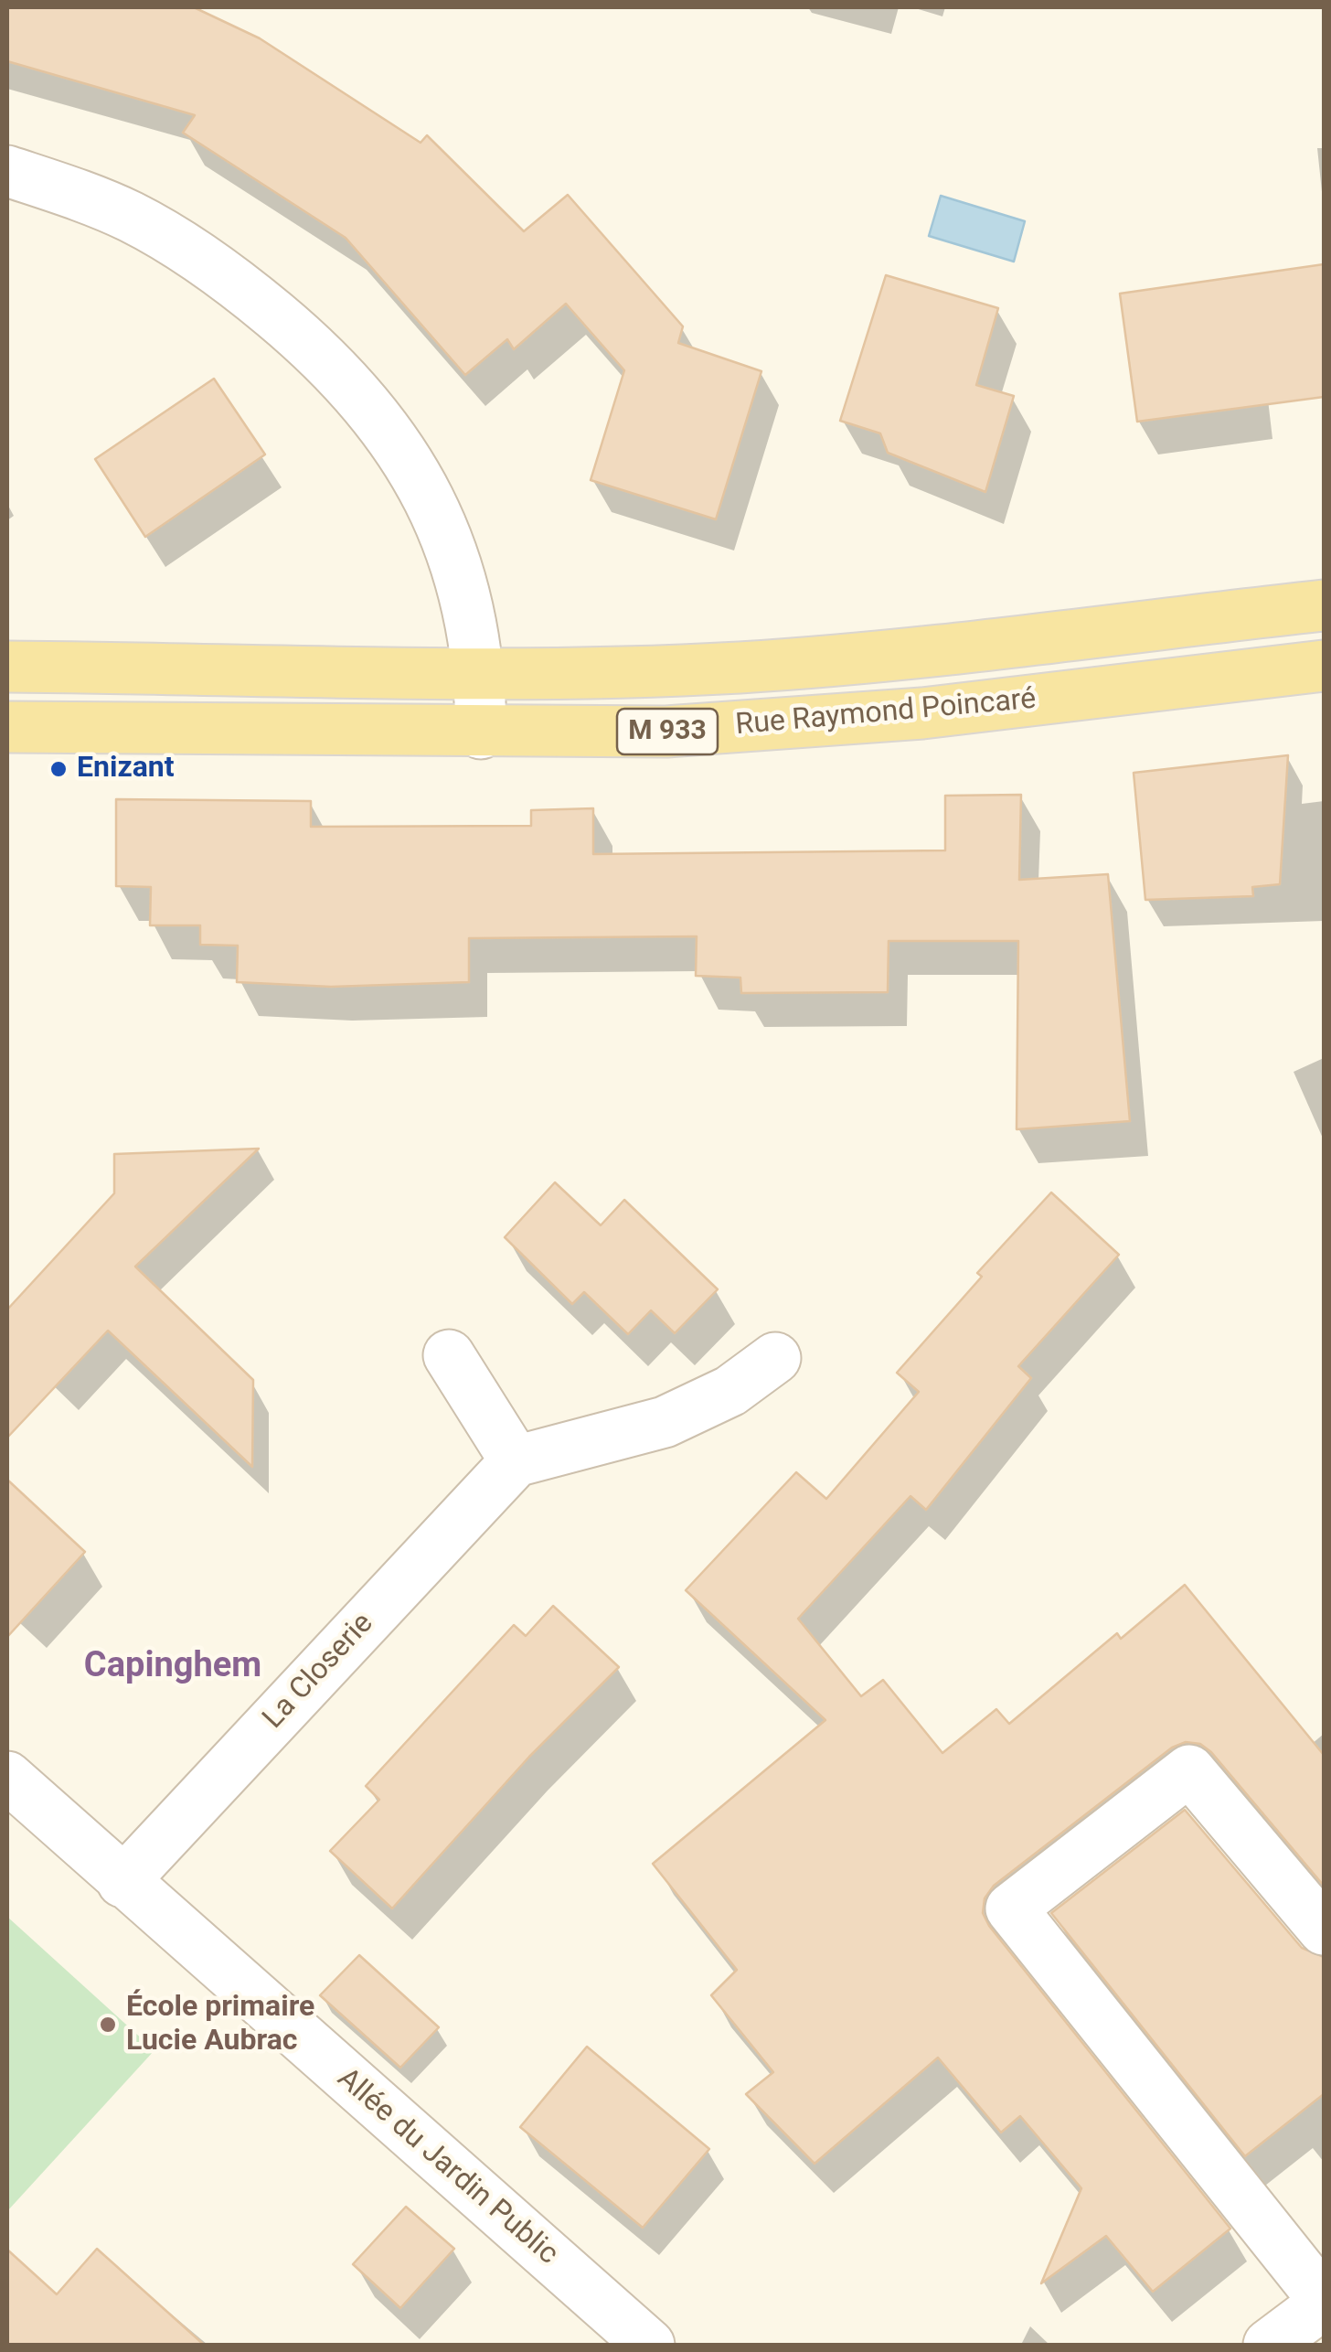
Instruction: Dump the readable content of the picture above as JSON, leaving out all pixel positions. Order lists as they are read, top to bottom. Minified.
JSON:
{"streets":{"main road":["Rue Raymond Poincaré","M 933"],"street":["La Closerie","Allée du Jardin Public"]},"crossings":[["La Closerie","Allée du Jardin Public"]],"districts":["Capinghem"],"places":["Enizant","École primaire Lucie Aubrac"]}
